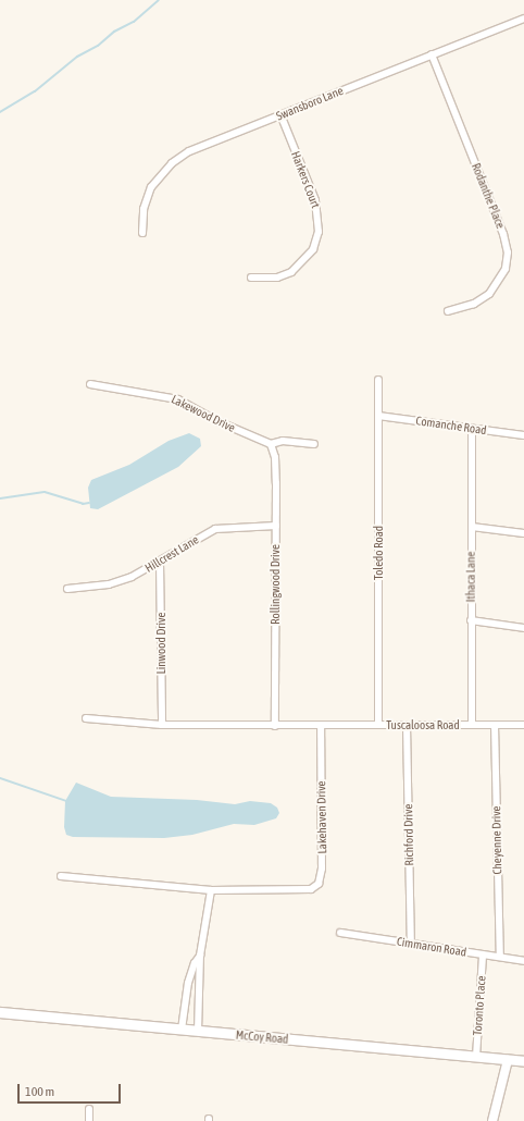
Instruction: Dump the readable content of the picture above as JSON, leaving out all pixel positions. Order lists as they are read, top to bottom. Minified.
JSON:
{"streets":{"main road":["McCoy Road"],"street":["Swansboro Lane","Harkers Court","Rodanthe Place","Lakewood Drive","Comanche Road","Toledo Road","Hillcrest Lane","Ithaca Lane","Rollingwood Drive","Linwood Drive","Tuscaloosa Road","Lakehaven Drive","Richford Drive","Cheyenne Drive","Cimmaron Road","Toronto Place"]},"crossings":[["Swansboro Lane","Harkers Court"],["Swansboro Lane","Rodanthe Place"],["Lakewood Drive","Rollingwood Drive"],["Comanche Road","Toledo Road"],["Comanche Road","Ithaca Lane"],["Toledo Road","Tuscaloosa Road"],["Hillcrest Lane","Rollingwood Drive"],["Hillcrest Lane","Linwood Drive"],["Ithaca Lane","Tuscaloosa Road"],["Tuscaloosa Road","Lakehaven Drive"],["Tuscaloosa Road","Richford Drive"],["Tuscaloosa Road","Cheyenne Drive"],["Richford Drive","Cimmaron Road"],["Cheyenne Drive","Cimmaron Road"],["Cimmaron Road","Toronto Place"],["Toronto Place","McCoy Road"]],"scale_bar":"100 m"}
